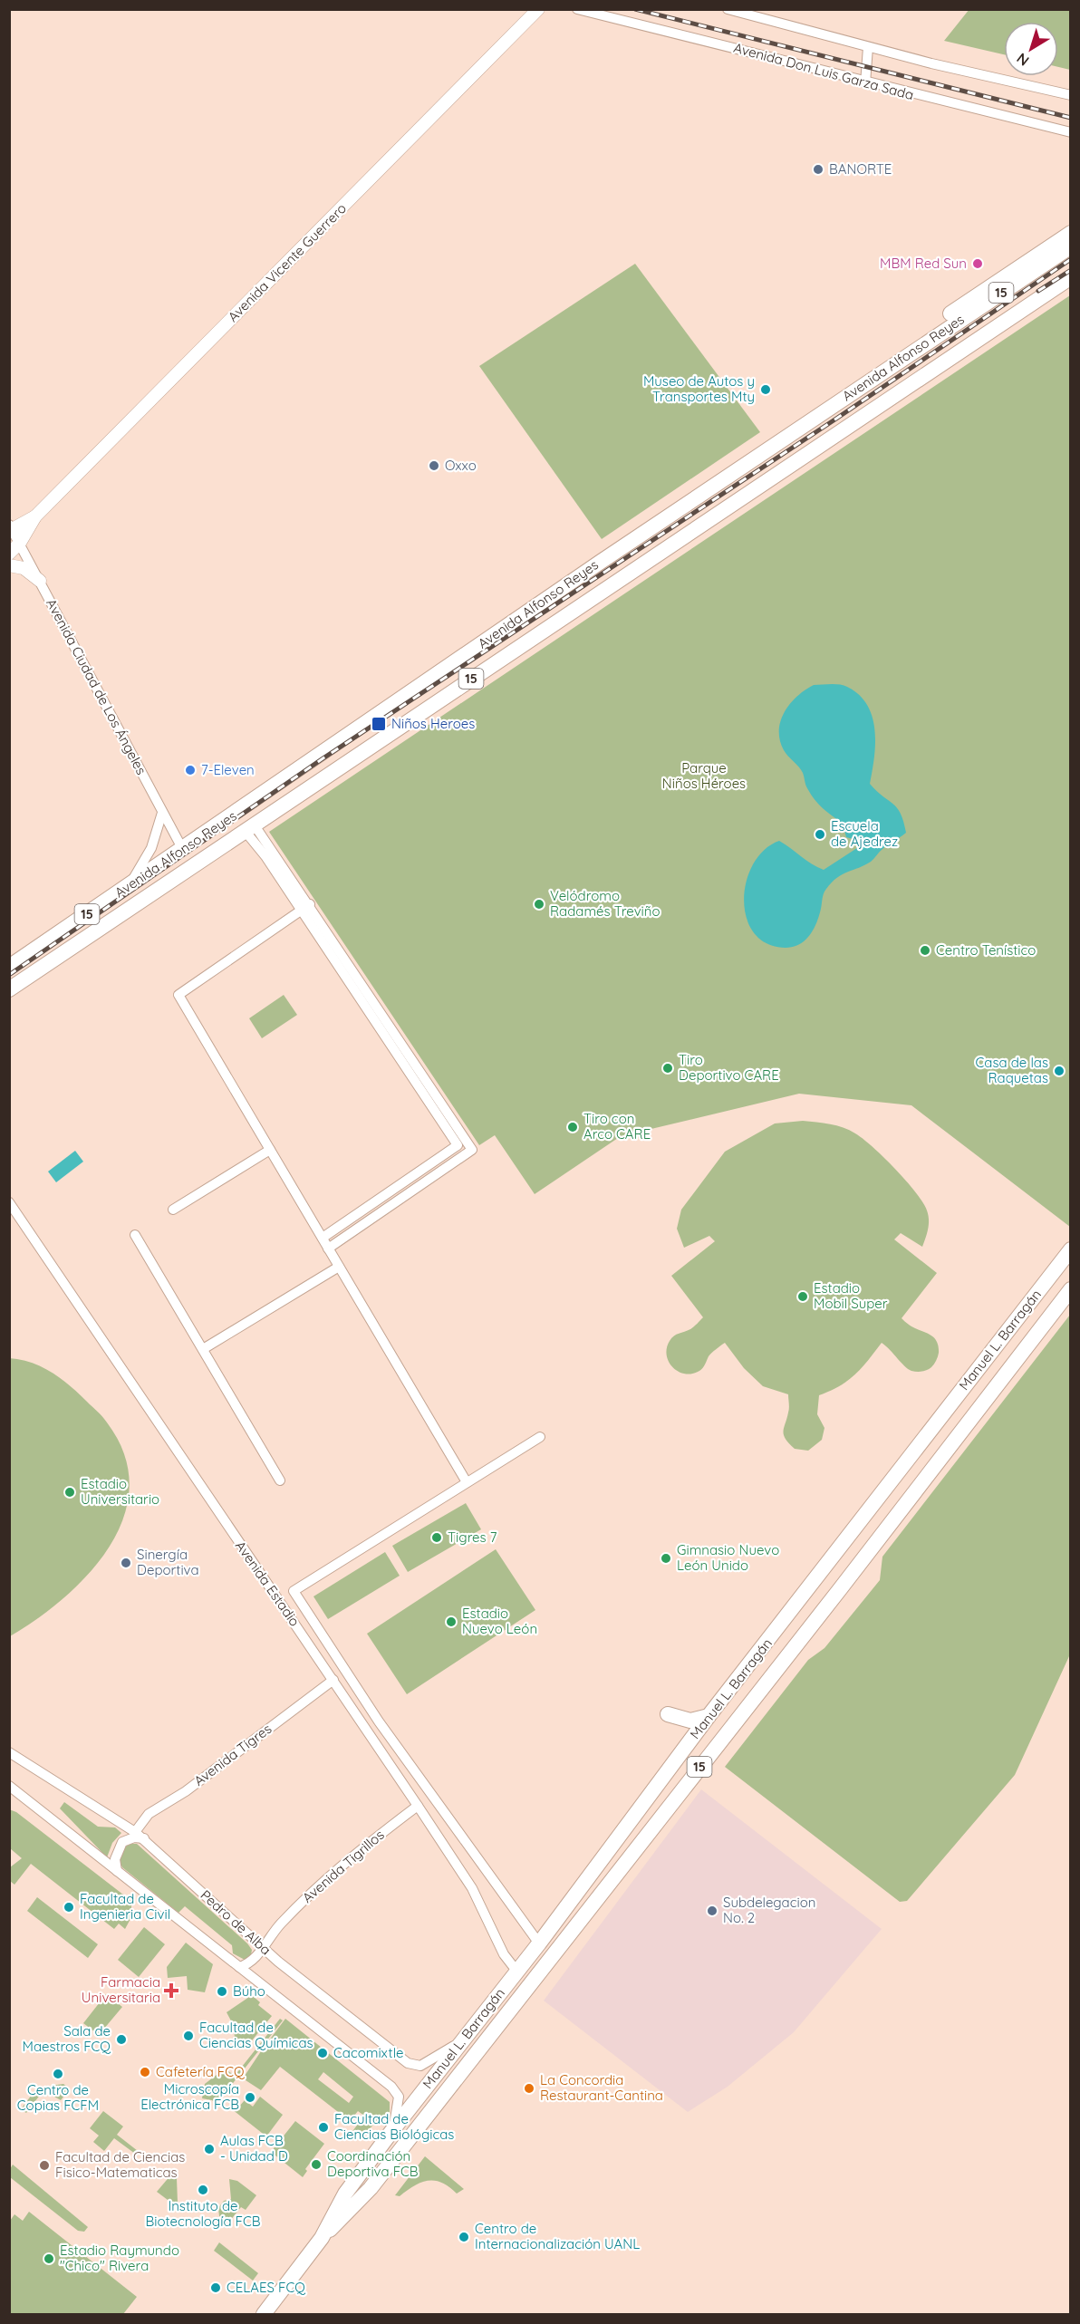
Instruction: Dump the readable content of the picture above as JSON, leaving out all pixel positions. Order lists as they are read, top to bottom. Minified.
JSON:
{"streets":{"highway":["15","Avenida Alfonso Reyes","Manuel L. Barragán"],"main road":["Avenida Vicente Guerrero"],"street":["Avenida Don Luis Garza Sada","Avenida Ciudad de Los Ángeles","Avenida Estadio","Avenida Tigres","Avenida Tigrillos","Pedro de Alba"]},"crossings":[["Avenida Vicente Guerrero","Avenida Ciudad de Los Ángeles"],["Avenida Alfonso Reyes","Avenida Ciudad de Los Ángeles"],["Manuel L. Barragán","Avenida Estadio"],["Manuel L. Barragán","Pedro de Alba"],["Avenida Estadio","Avenida Tigres"],["Avenida Estadio","Avenida Tigrillos"],["Avenida Tigres","Pedro de Alba"],["Avenida Tigrillos","Pedro de Alba"]],"parks":["Parque Niños Héroes"],"places":{"other":["BANORTE","MBM Red Sun","Museo de Autos y Transportes Mty","Oxxo","7-Eleven","Escuela de Ajedrez","Velódromo Radamés Treviño","Centro Tenístico","Tiro Deportivo CARE","Casa de las Raquetas","Tiro con Arco CARE","Estadio Mobil Super","Estadio Universitario","Tigres 7","Gimnasio Nuevo León Unido","Sinergía Deportiva","Estadio Nuevo León","Facultad de Ingenieria Civil","Subdelegacion No. 2","Búho","Facultad de Ciencias Químicas","Sala de Maestros FCQ","Cacomixtle","Cafetería FCQ","Centro de Copias FCFM","La Concordia Restaurant-Cantina","Microscopía Electrónica FCB","Facultad de Ciencias Biológicas","Aulas FCB - Unidad D","Coordinación Deportiva FCB","Facultad de Ciencias Fisico-Matematicas","Instituto de Biotecnología FCB","Centro de Internacionalización UANL","Estadio Raymundo \"Chico\" Rivera","CELAES FCQ"],"transit":["Niños Heroes"],"health":["Farmacia Universitaria"]},"north":"bottom left"}
